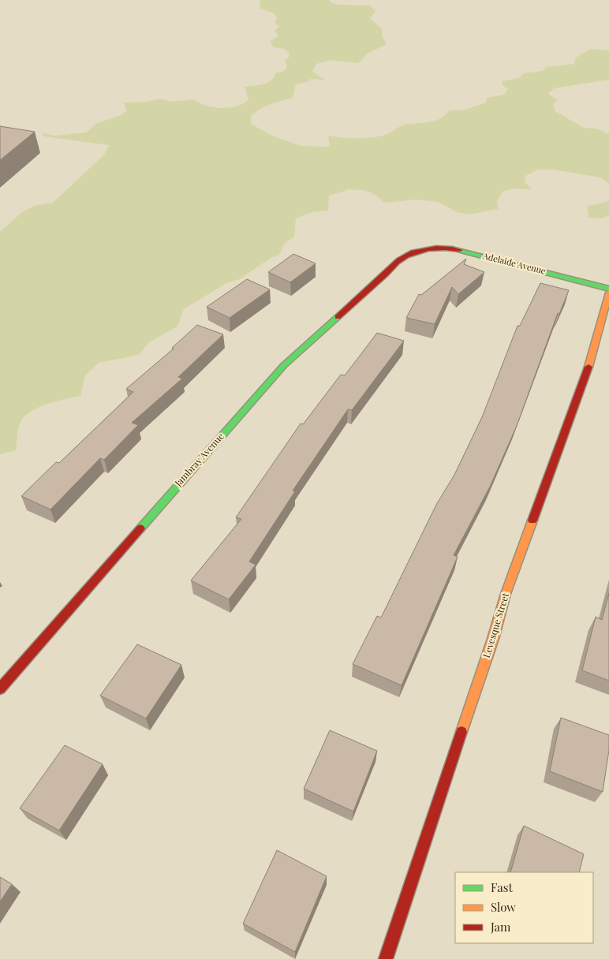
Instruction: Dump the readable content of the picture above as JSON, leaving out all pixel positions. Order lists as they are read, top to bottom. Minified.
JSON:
{"streets":{"street":["Adelaide Avenue","Jambray Avenue","Levesque Street"]},"crossings":[["Adelaide Avenue","Jambray Avenue"]],"legend":["Fast","Slow","Jam"]}
